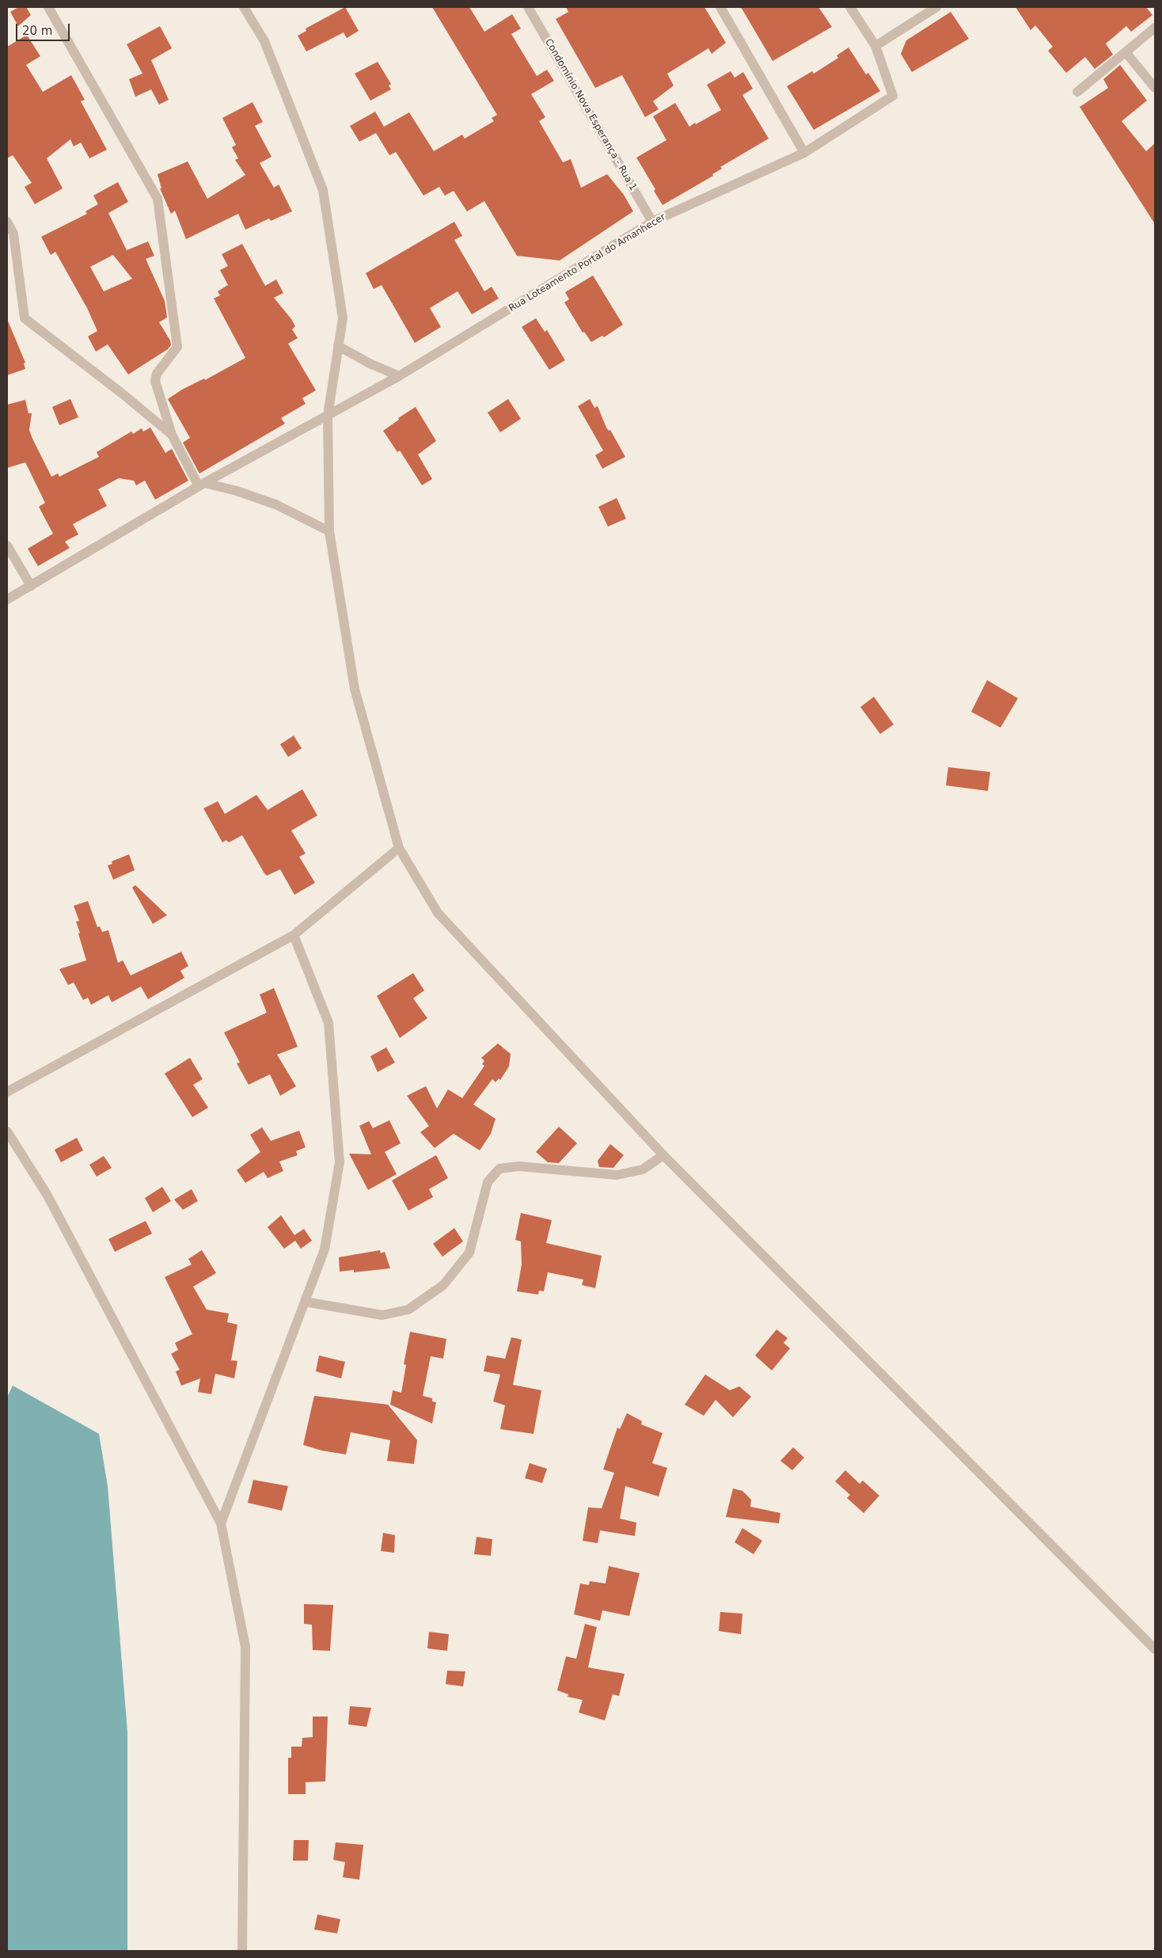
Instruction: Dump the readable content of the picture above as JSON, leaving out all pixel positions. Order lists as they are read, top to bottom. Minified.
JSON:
{"streets":{"street":["Condomínio Nova Esperança - Rua 1","Rua Loteamento Portal do Amanhecer"]},"crossings":[["Condomínio Nova Esperança - Rua 1","Rua Loteamento Portal do Amanhecer"]],"scale_bar":"20 m"}
